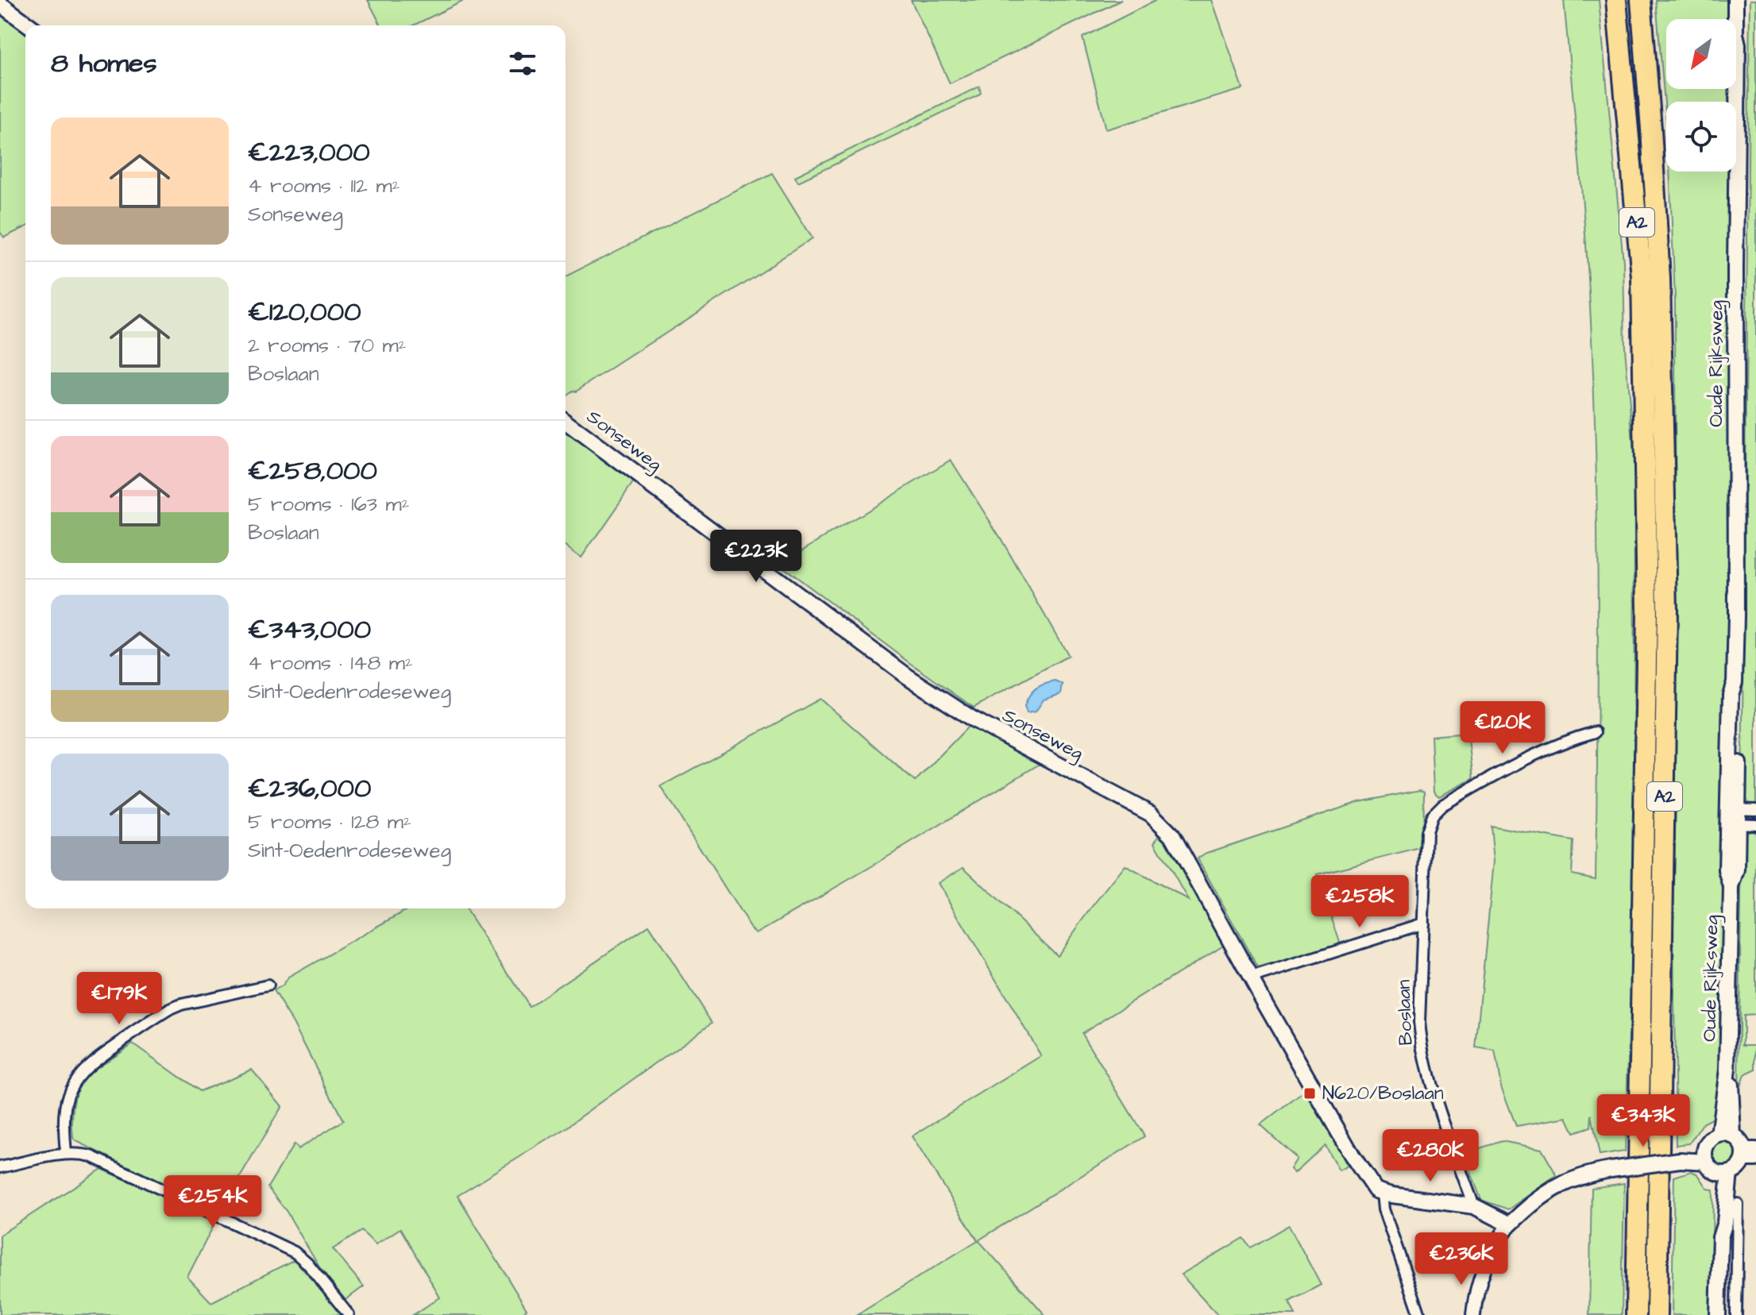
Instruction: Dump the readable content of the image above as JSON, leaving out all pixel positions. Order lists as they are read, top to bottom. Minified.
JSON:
{"streets":{"highway":["A2"],"main road":["Oude Rijksweg","Sonseweg"],"street":["Boslaan"]},"places":{"transit":["N620/Boslaan"]},"north":"bottom left","page":{"heading":"8 homes","list":[{"name":"€223,000","note":"4 rooms · 112 m² · Sonseweg"},{"name":"€120,000","note":"2 rooms · 70 m² · Boslaan"},{"name":"€258,000","note":"5 rooms · 163 m² · Boslaan"},{"name":"€343,000","note":"4 rooms · 148 m² · Sint-Oedenrodeseweg"},{"name":"€236,000","note":"5 rooms · 128 m² · Sint-Oedenrodeseweg"}],"price":["€223K","€120K","€258K","€179K","€343K","€280K","€254K","€236K"]}}
